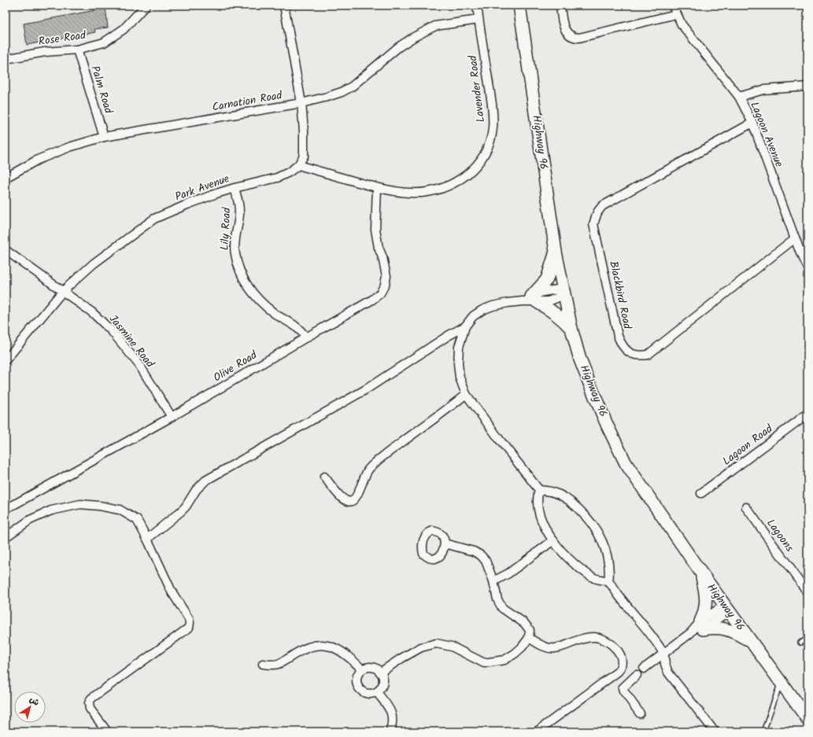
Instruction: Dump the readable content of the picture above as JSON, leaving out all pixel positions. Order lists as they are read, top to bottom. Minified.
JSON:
{"streets":{"street":["Rose Road","Lavender Road","Palm Road","Carnation Road","Lagoon Avenue","Highway 96","Park Avenue","Lily Road","Blackbird Road","Jasmine Road","Olive Road","Lagoon Road","Lagoons"]},"crossings":[["Rose Road","Palm Road"],["Lavender Road","Carnation Road"],["Lavender Road","Park Avenue"],["Lavender Road","Olive Road"],["Palm Road","Carnation Road"],["Lagoon Avenue","Blackbird Road"],["Park Avenue","Lily Road"],["Park Avenue","Jasmine Road"],["Lily Road","Olive Road"],["Jasmine Road","Olive Road"]],"north":"top right"}
